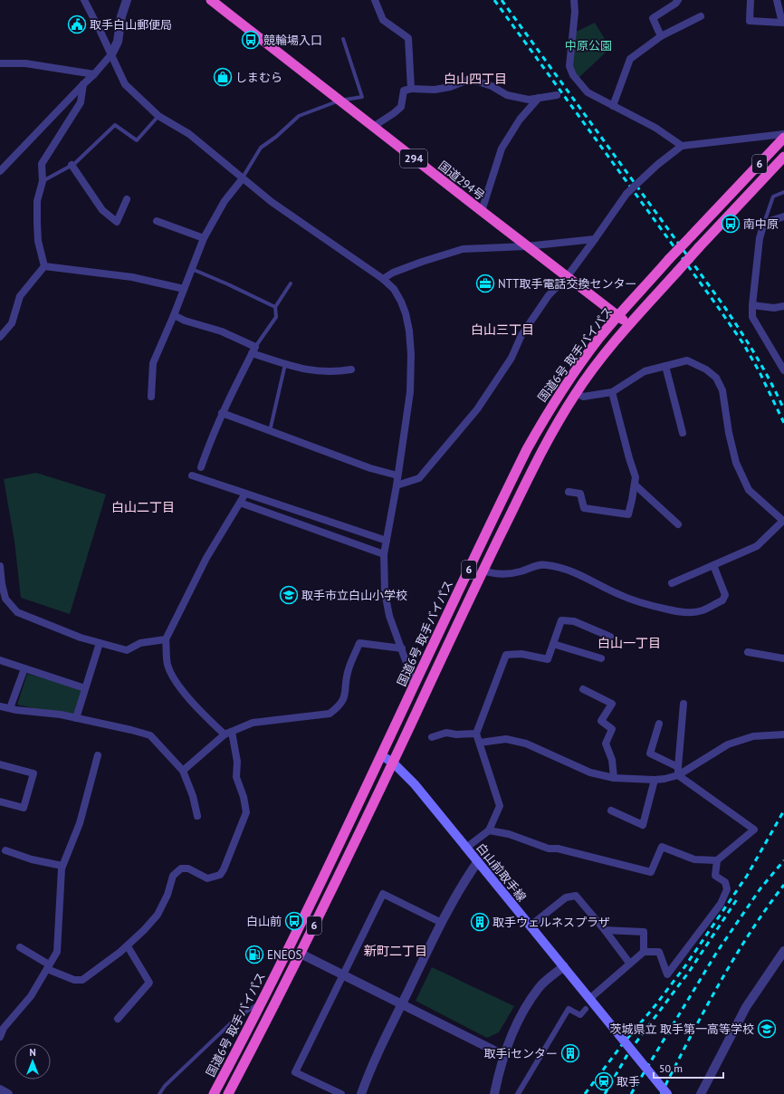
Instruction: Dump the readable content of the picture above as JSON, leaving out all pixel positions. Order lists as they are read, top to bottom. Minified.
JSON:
{"streets":{"highway":["294","6","国道294号","国道6号 取手バイパス"],"main road":["白山前取手線"]},"crossings":[["国道294号","国道6号 取手バイパス"],["国道6号 取手バイパス","白山前取手線"]],"districts":["白山四丁目","白山三丁目","白山二丁目","白山一丁目","新町二丁目"],"parks":["中原公園"],"places":{"public building":["取手白山郵便局"],"bus stop":["競輪場入口","南中原","白山前"],"shop":["しまむら"],"office":["NTT取手電話交換センター"],"school or university":["取手市立白山小学校","茨城県立 取手第一高等学校"],"building":["取手ウェルネスプラザ","取手iセンター"],"fuel station":["ENEOS"],"station":["取手"]},"scale_bar":"50 m","north":"top"}
